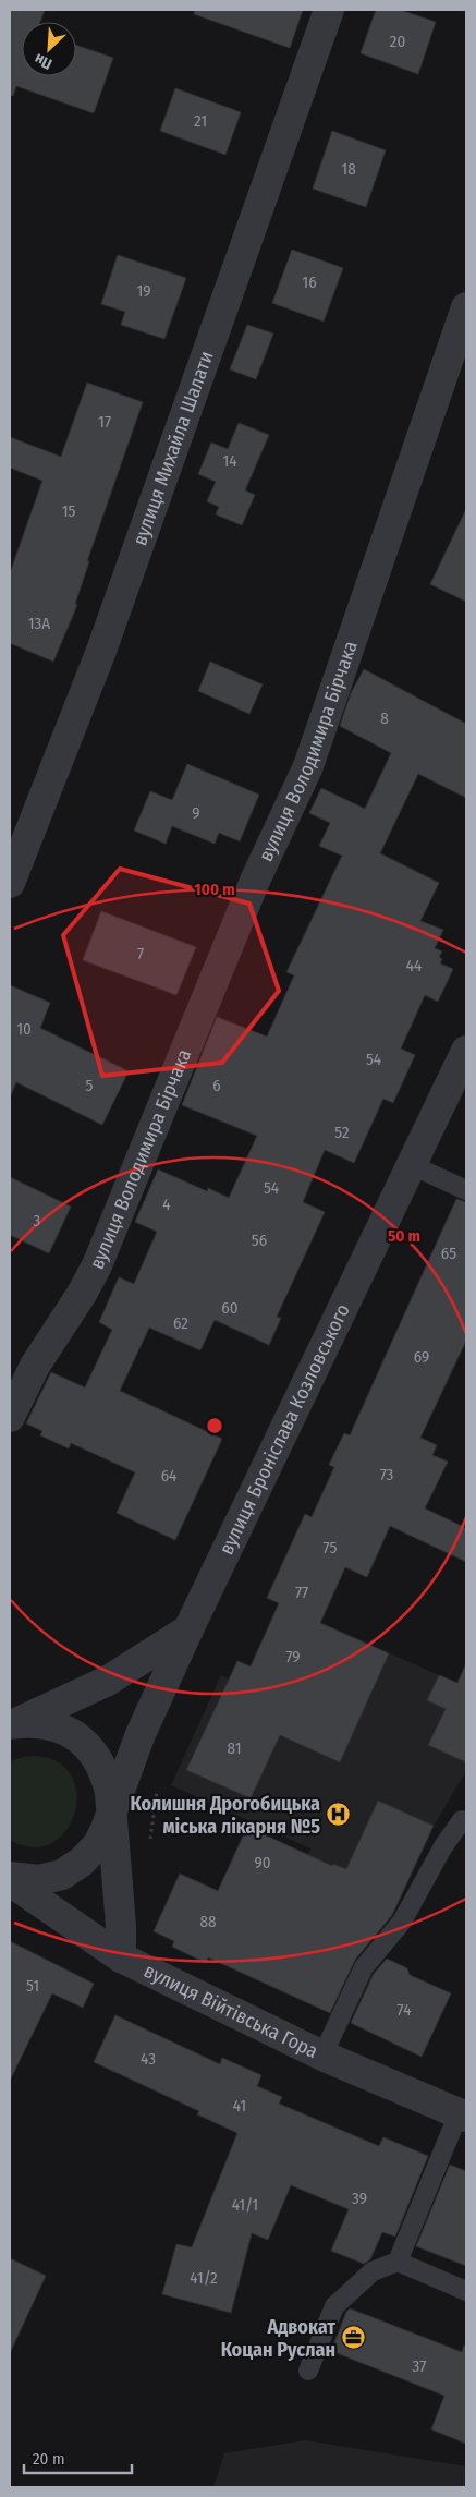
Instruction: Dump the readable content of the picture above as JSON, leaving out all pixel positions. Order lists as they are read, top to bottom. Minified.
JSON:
{"streets":{"street":["вулиця Михайла Шалати","вулиця Володимира Бірчака","вулиця Броніслава Козловського","вулиця Війтівська Гора"]},"places":{"hospital":["Колишня Дрогобицька міська лікарня №5"],"office":["Адвокат Коцан Руслан"]},"house_numbers":["20","21","18","16","19","17","14","15","13А","8","9","7","44","10","54","5","6","52","54","4","3","56","65","60","62","69","73","64","75","77","79","81","90","88","51","74","43","41","39","41/1","41/2","37"],"scale_bar":"20 m","north":"bottom left","rings":["100 m","50 m"]}
